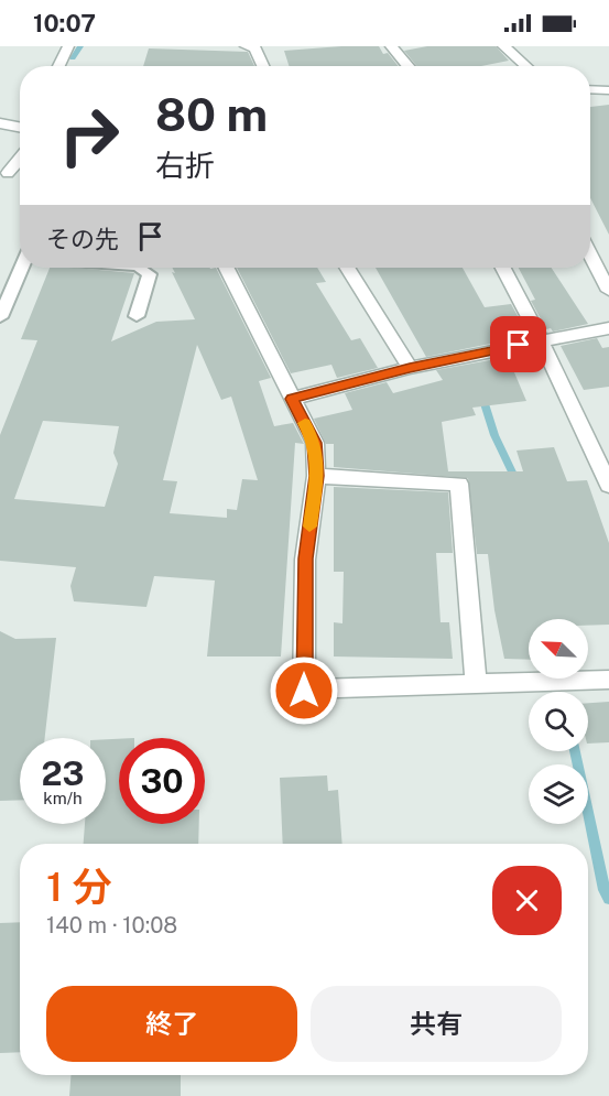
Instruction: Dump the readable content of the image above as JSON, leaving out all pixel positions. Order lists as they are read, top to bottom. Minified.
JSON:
{"north":"top left","page":{"status":"10:07","turn":["80 m","右折"],"then":"その先","speed":"23 km/h","limit":"30","heading":["1 分","140 m · 10:08"],"buttons":["終了","共有"]}}
